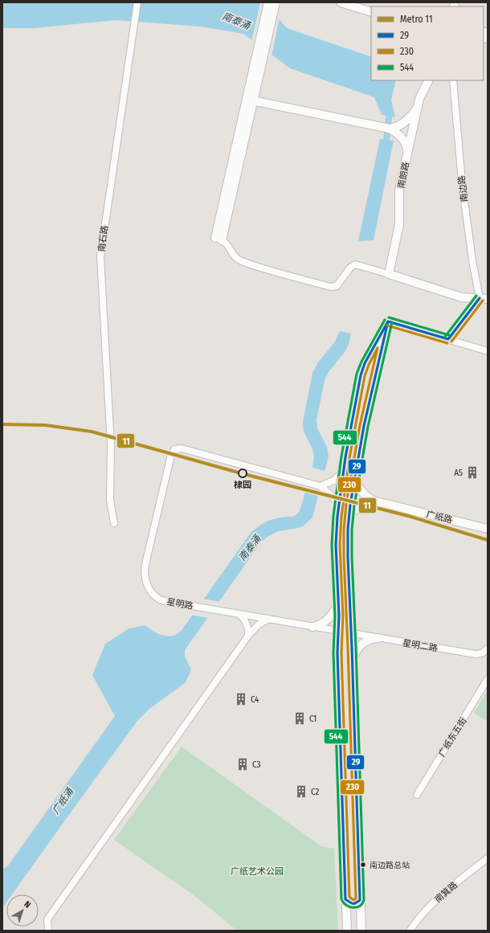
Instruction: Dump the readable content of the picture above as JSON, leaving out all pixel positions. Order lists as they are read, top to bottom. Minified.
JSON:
{"streets":{"street":["南朗路","南边路","南石路","广纸路","星明路","星明二路","广纸东五街","南箕路"]},"crossings":[["星明路","星明二路"]],"water":["南泰涌","广纸涌"],"parks":["广纸艺术公园"],"places":{"building":["A5","C4","C1","C3","C2"],"other":["棣园","南边路总站"]},"lines":["transit line 544","transit line 29","transit line 230","metro line 11"],"legend":["Metro 11","29","230","544"],"north":"top right"}
